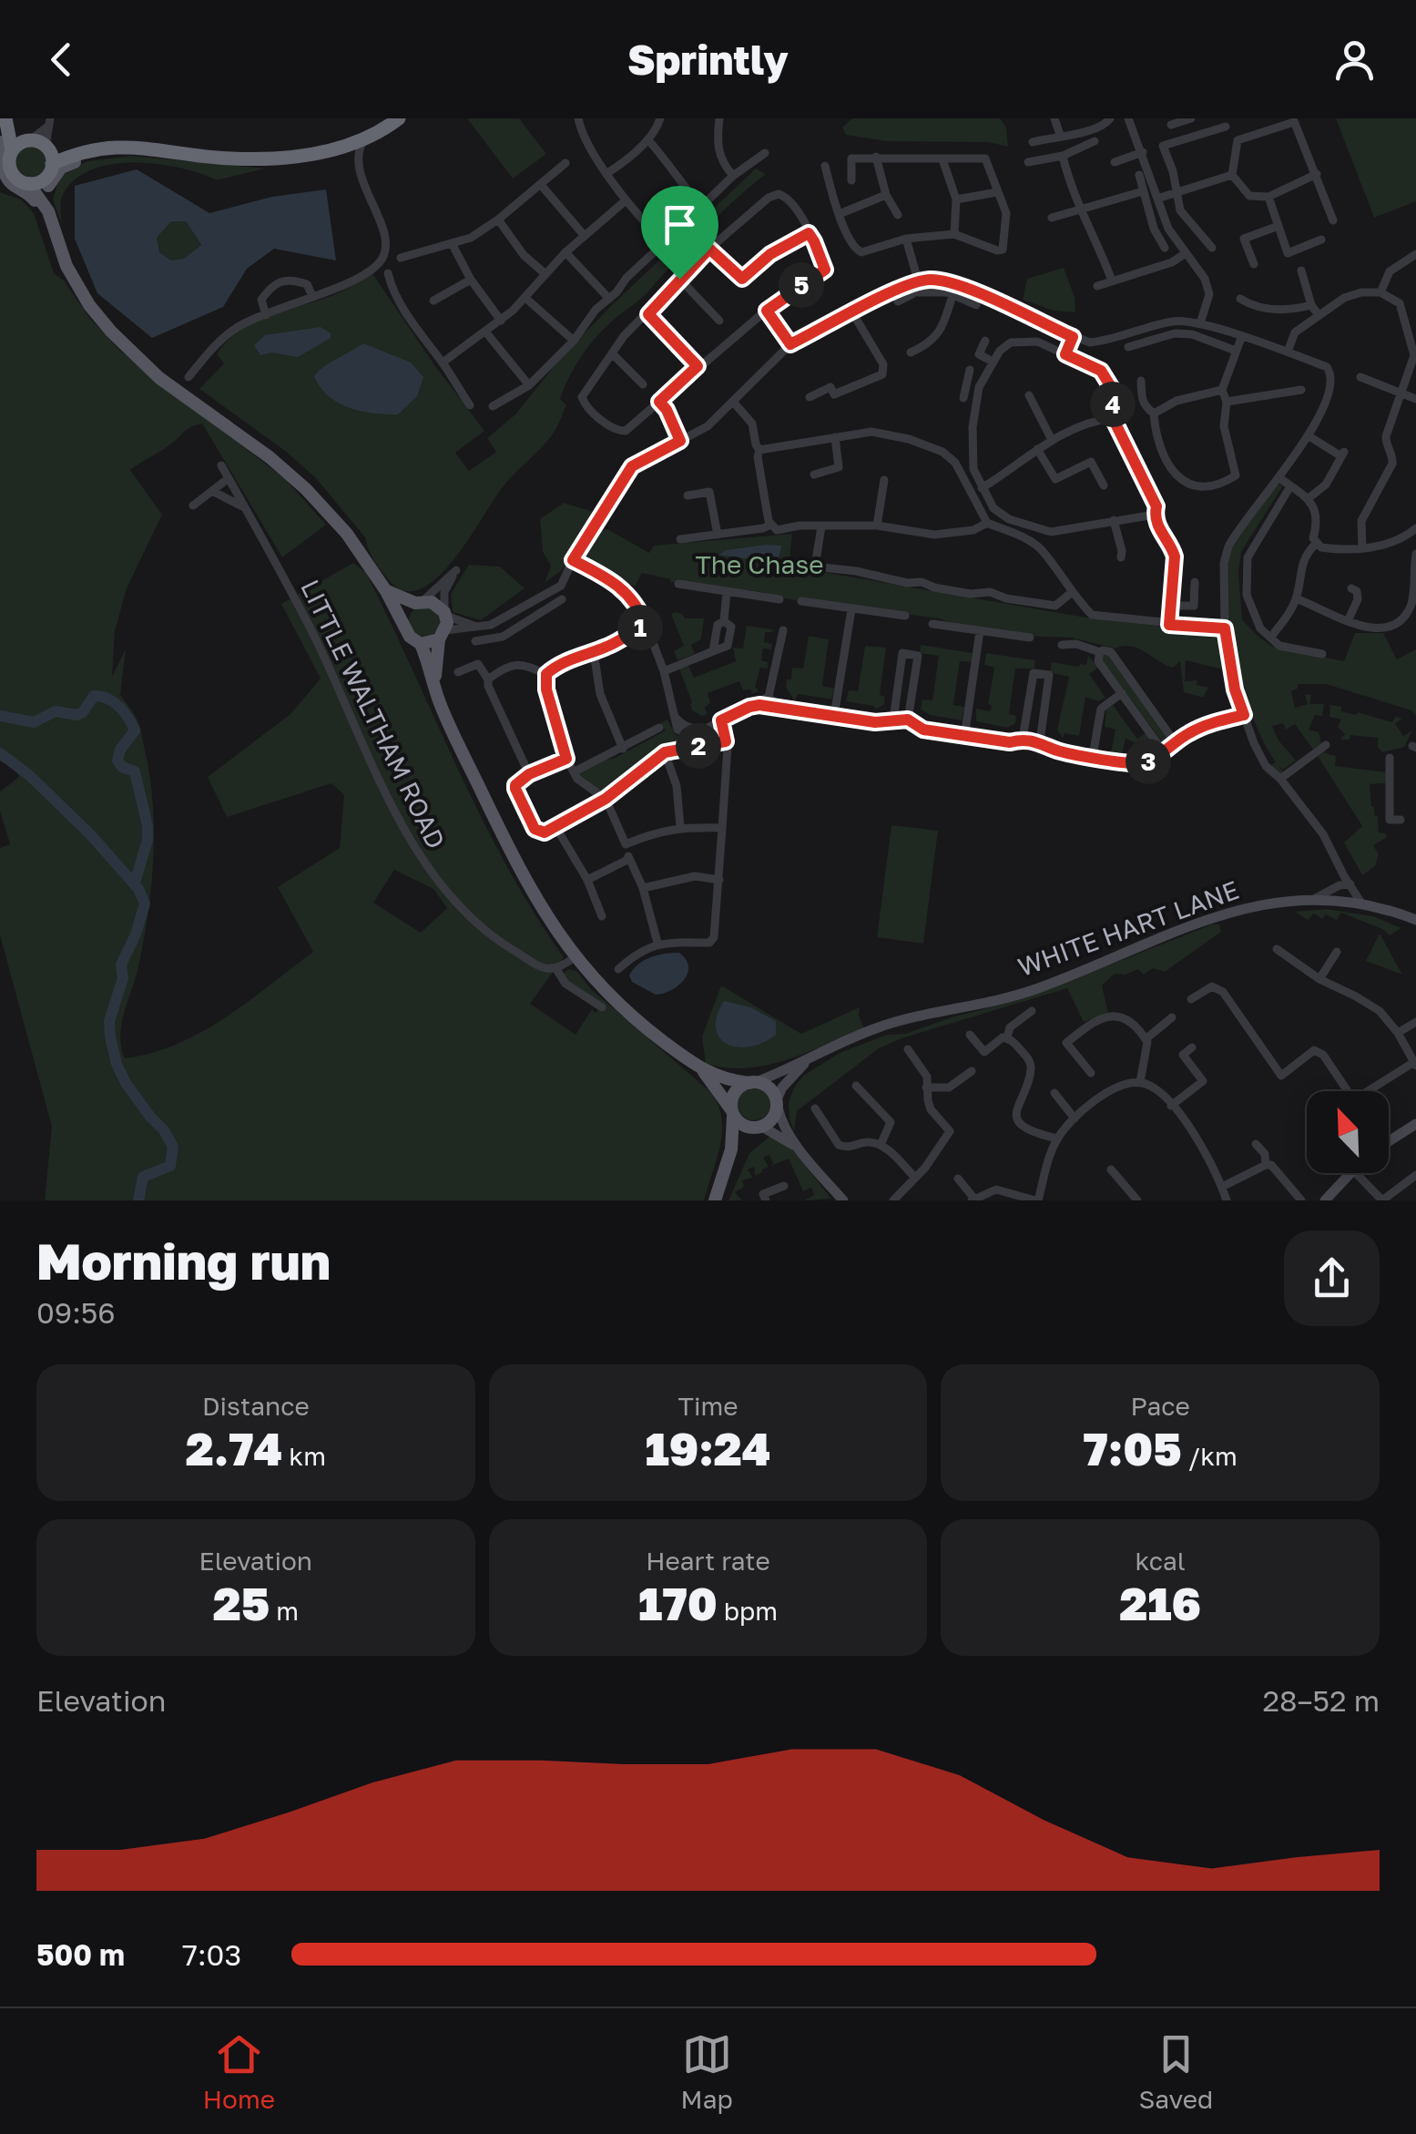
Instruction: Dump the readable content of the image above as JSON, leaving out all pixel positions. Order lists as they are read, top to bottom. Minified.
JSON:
{"streets":{"street":["LITTLE WALTHAM ROAD","WHITE HART LANE"]},"parks":["The Chase"],"north":"top left","page":{"header":"Sprintly","pins":["5","4","1","2","3"],"heading":["Morning run","09:56"],"stats":[["Distance","2.74 km"],["Time","19:24"],["Pace","7:05 /km"],["Elevation","25 m"],["Heart rate","170 bpm"],["kcal","216"]],"chart":["Elevation","28–52 m"],"list":[{"name":"500 m","note":"7:03"}],"tabs":["Home","Map","Saved"]}}
